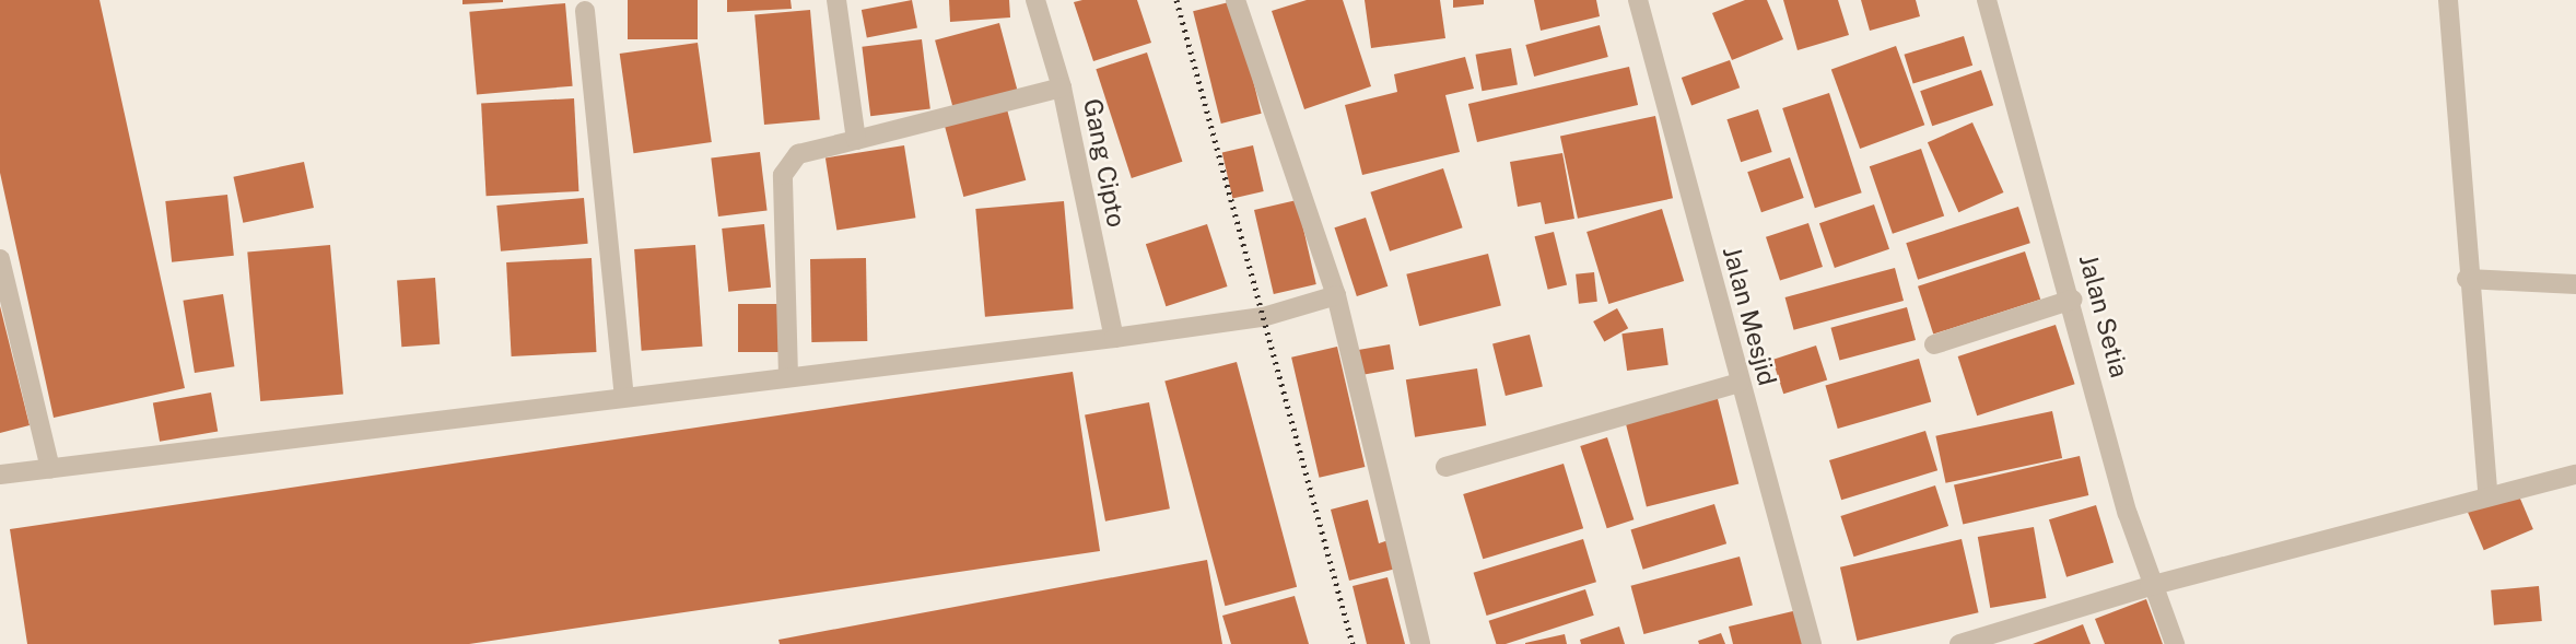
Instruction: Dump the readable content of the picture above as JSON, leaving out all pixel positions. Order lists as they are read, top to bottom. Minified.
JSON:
{"streets":{"street":["Gang Cipto","Jalan Mesjid","Jalan Setia"]}}
